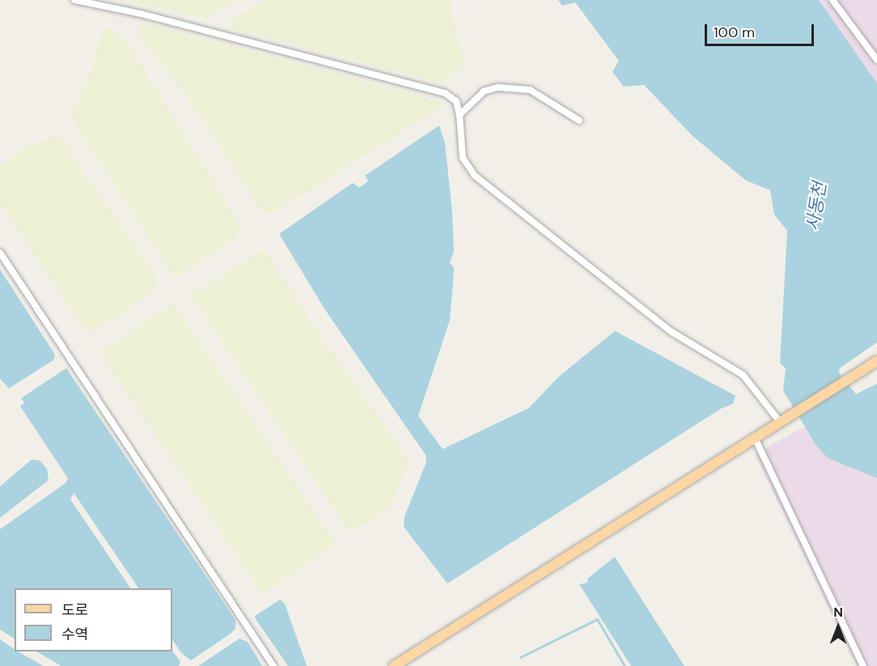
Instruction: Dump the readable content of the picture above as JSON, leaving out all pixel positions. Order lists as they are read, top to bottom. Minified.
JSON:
{"water":["사동천"],"legend":["도로","수역"],"scale_bar":"100 m","north":"top"}
